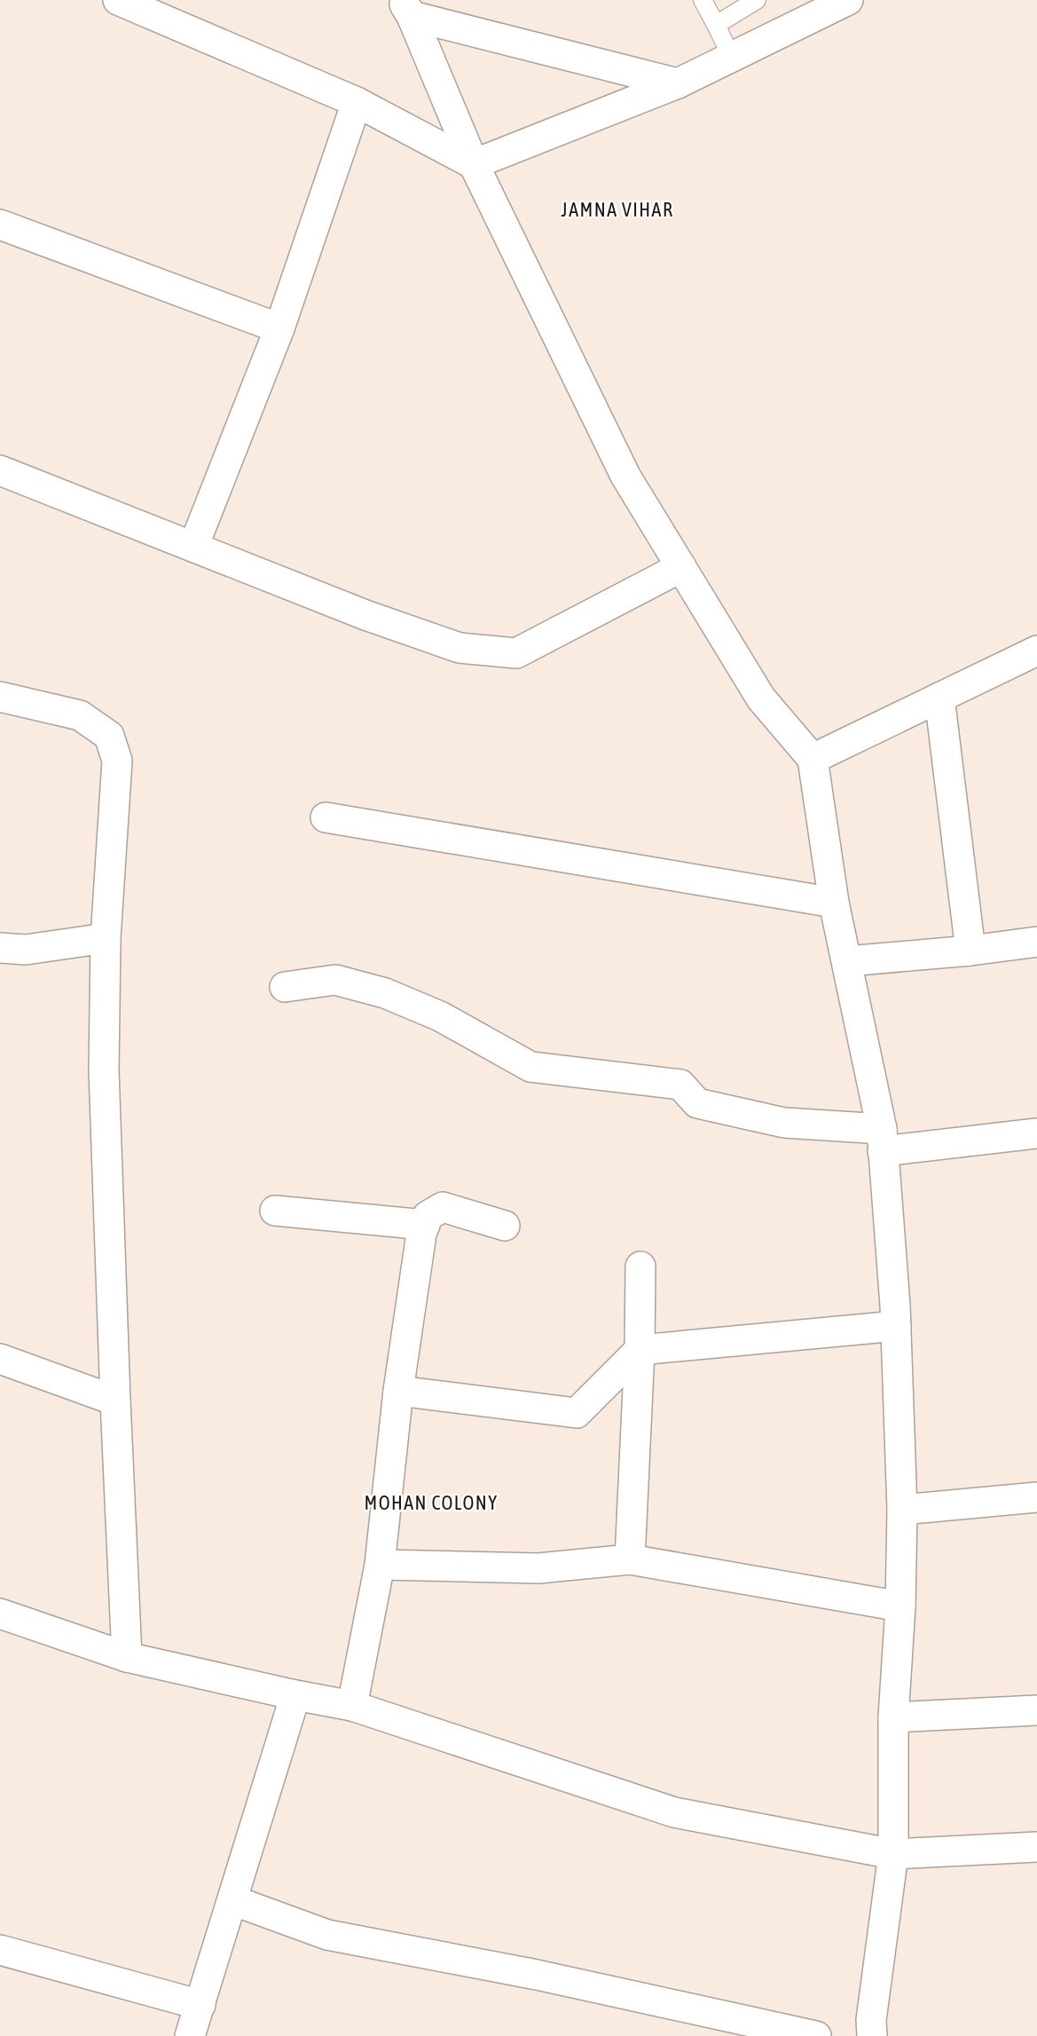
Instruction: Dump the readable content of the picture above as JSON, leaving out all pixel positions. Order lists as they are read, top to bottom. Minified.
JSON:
{"districts":["JAMNA VIHAR","MOHAN COLONY"]}
